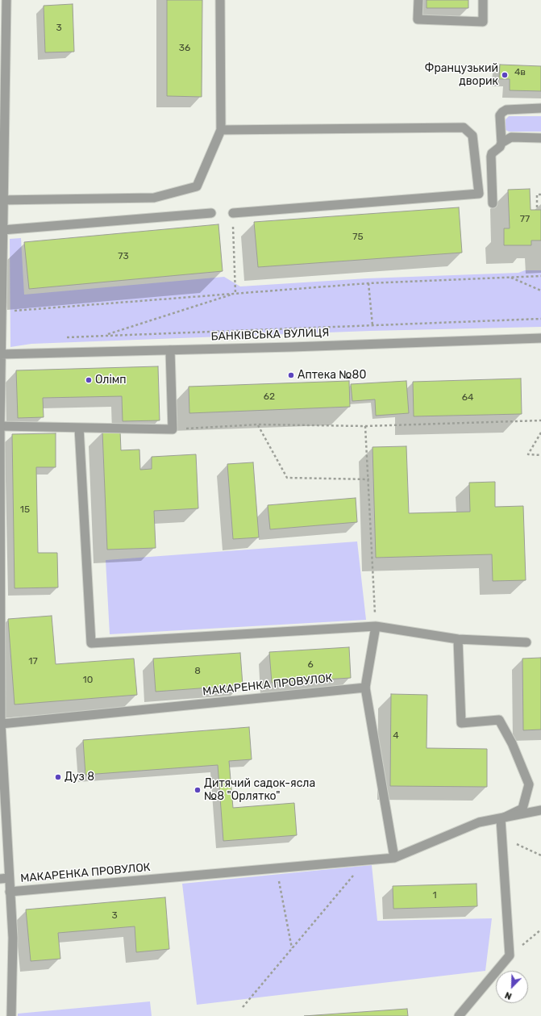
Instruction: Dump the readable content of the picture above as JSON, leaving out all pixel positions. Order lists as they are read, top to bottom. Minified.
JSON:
{"streets":{"street":["БАНКІВСЬКА ВУЛИЦЯ","МАКАРЕНКА ПРОВУЛОК"]},"places":["Французький дворик","Аптека №80","Олімп","Дуз 8","Дитячий садок-ясла №8 \"Орлятко\""],"house_numbers":["3","36","4в","77","75","73","62","64","15","17","6","8","10","4","1","3"],"north":"bottom left"}
